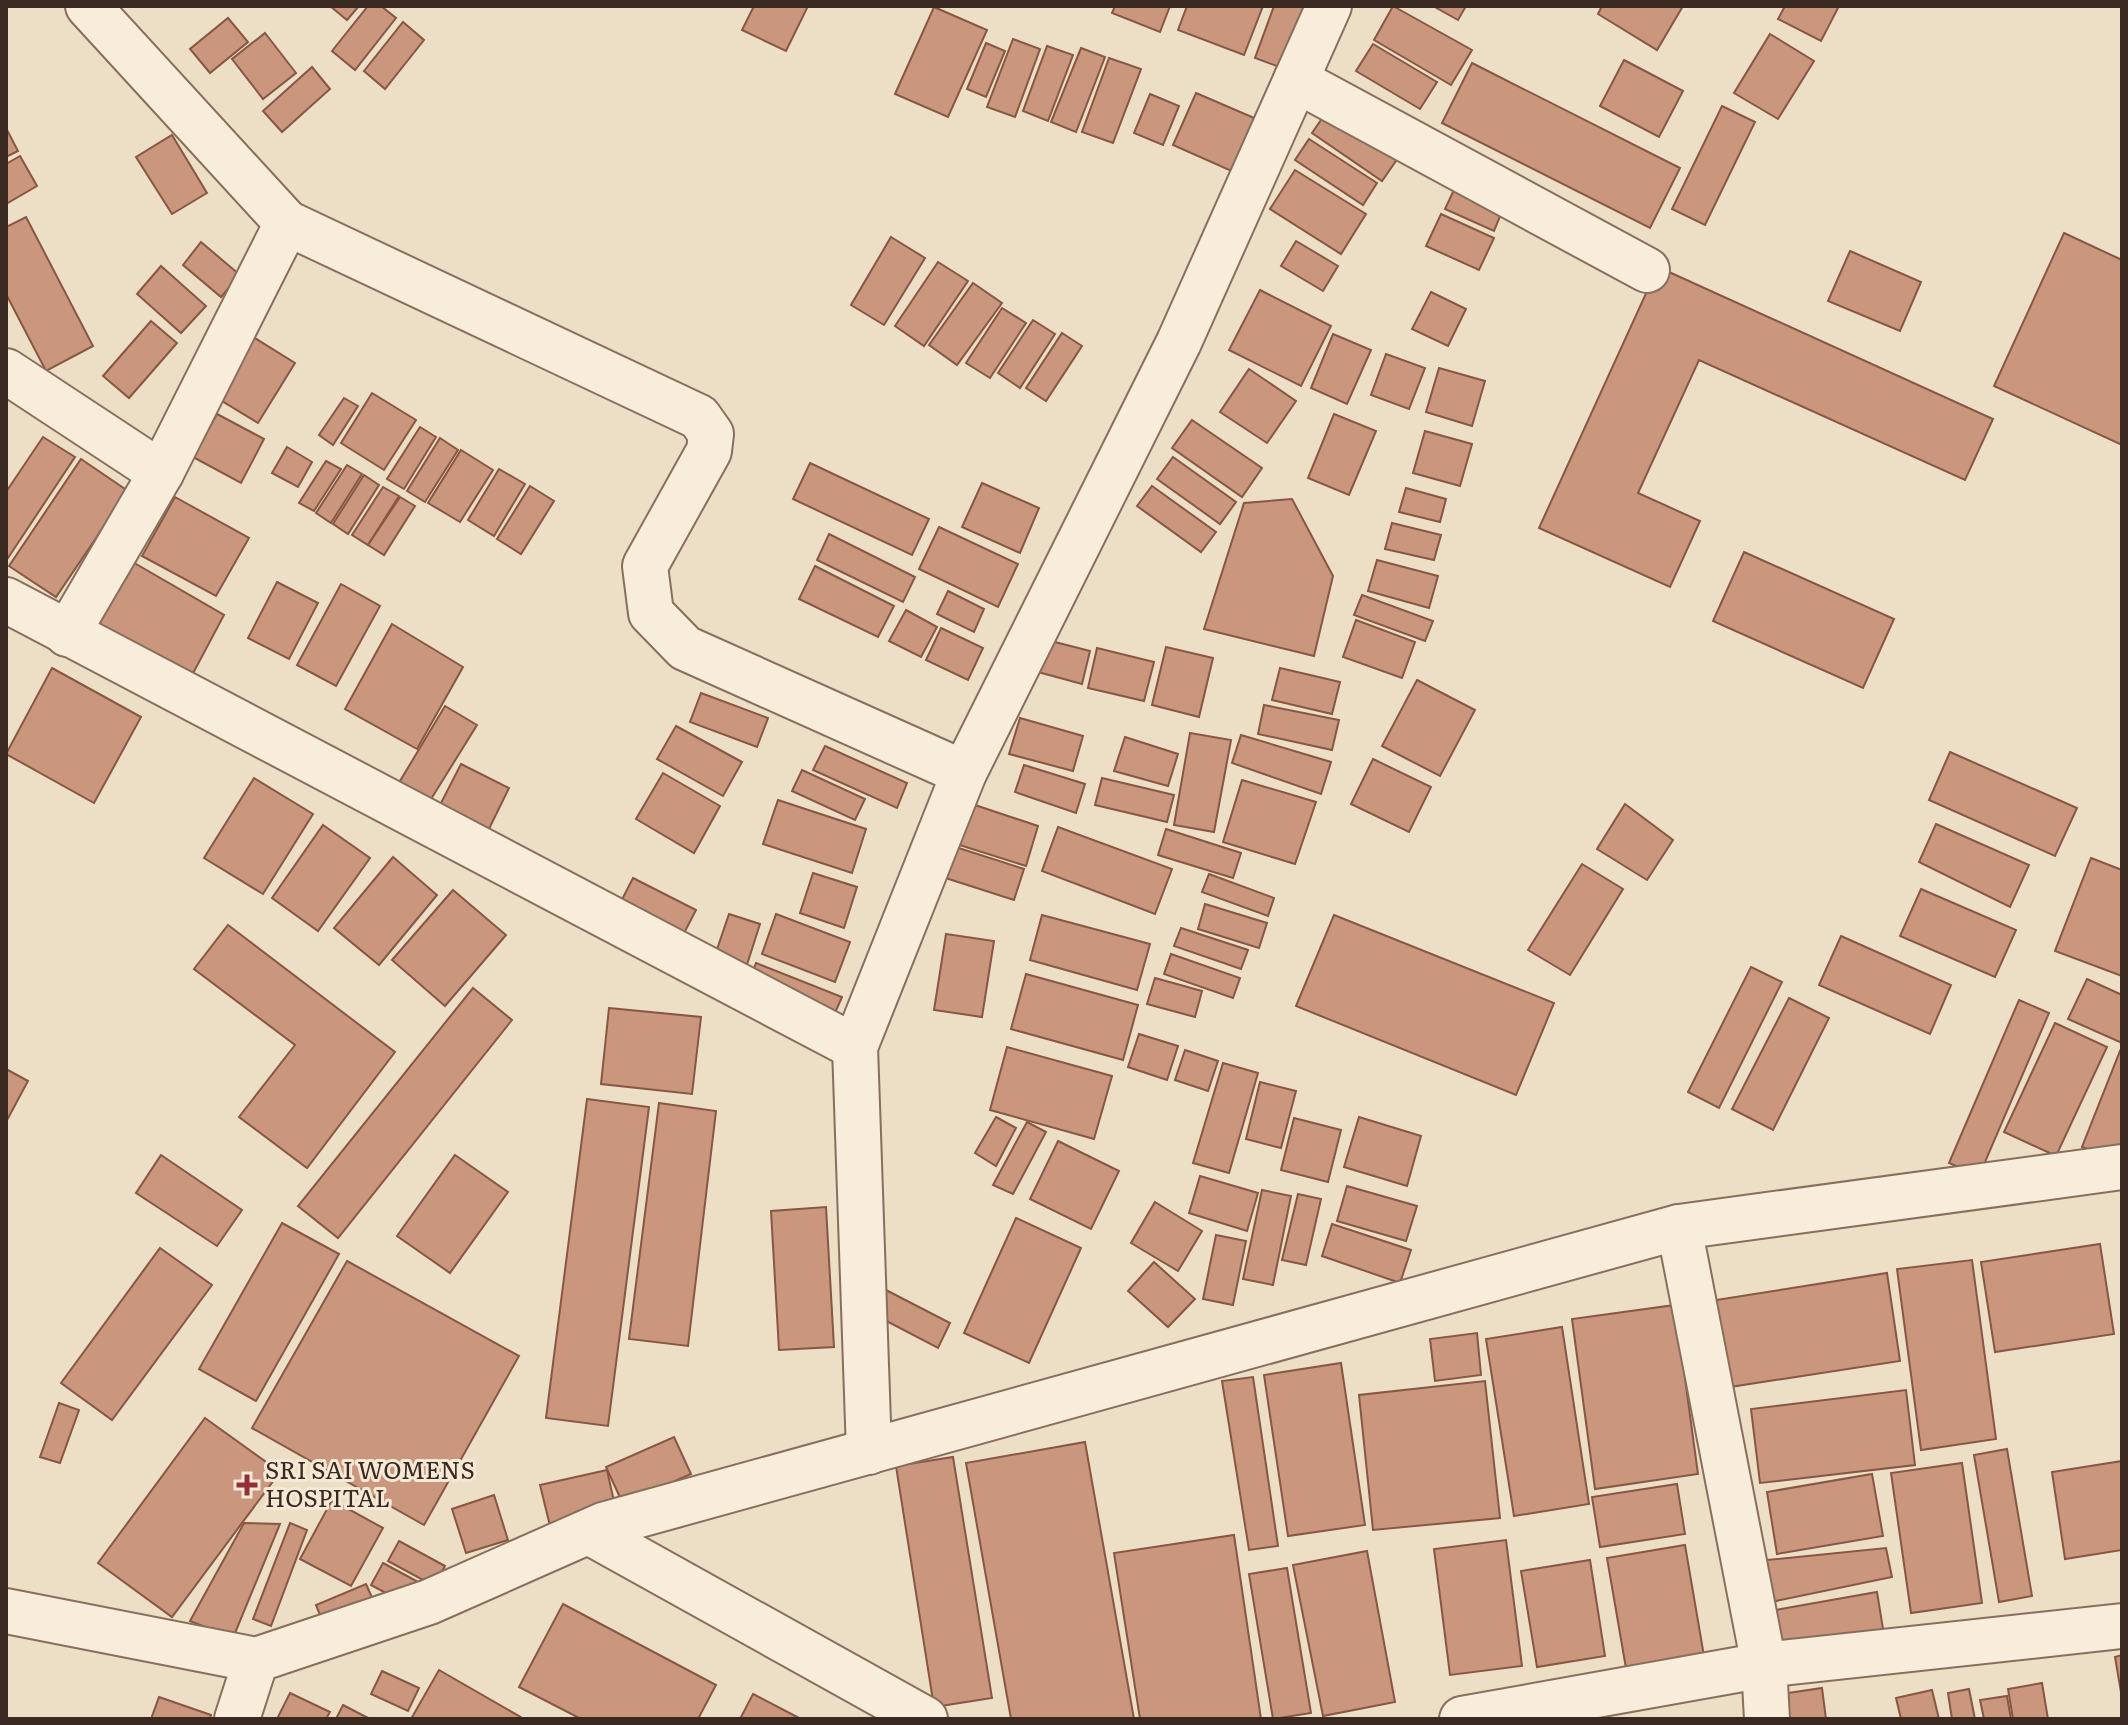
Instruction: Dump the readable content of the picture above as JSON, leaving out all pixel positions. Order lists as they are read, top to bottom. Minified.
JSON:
{"places":{"health":["SRI SAI WOMENS HOSPITAL"]}}
